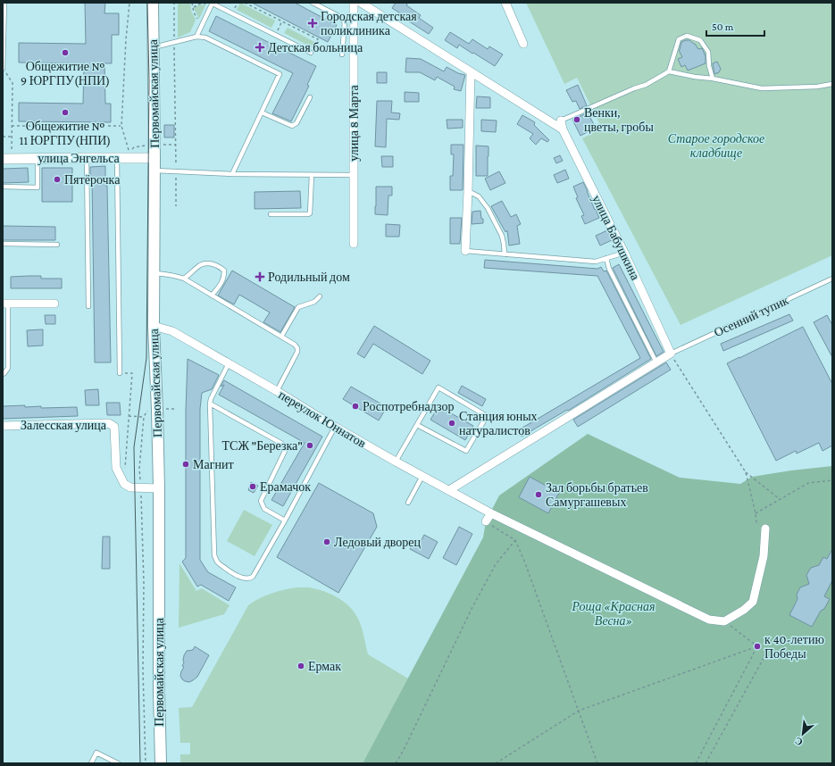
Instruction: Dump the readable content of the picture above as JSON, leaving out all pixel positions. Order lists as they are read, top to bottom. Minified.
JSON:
{"streets":{"main road":["Первомайская улица"],"street":["улица 8 Марта","улица Энгельса","улица Бабушкина","переулок Юннатов","Залесская улица"],"lane":["Осенний тупик"]},"crossings":[["Первомайская улица","улица Энгельса"],["Первомайская улица","переулок Юннатов"],["улица Бабушкина","Осенний тупик"]],"parks":["Старое городское кладбище","Роща «Красная Весна»"],"places":{"health":["Городская детская поликлиника","Детская больница","Родильный дом"],"other":["Общежитие № 9 ЮРГПУ(НПИ)","Общежитие № 11 ЮРГПУ(НПИ)","Венки, цветы, гробы","Пятёрочка","Роспотребнадзор","Станция юных натуралистов","ТСЖ \"Березка\"","Магнит","Ерамачок","Зал борьбы братьев Самургашевых","Ледовый дворец","к 40-летию Победы","Ермак"]},"scale_bar":"50 m","north":"bottom left"}
